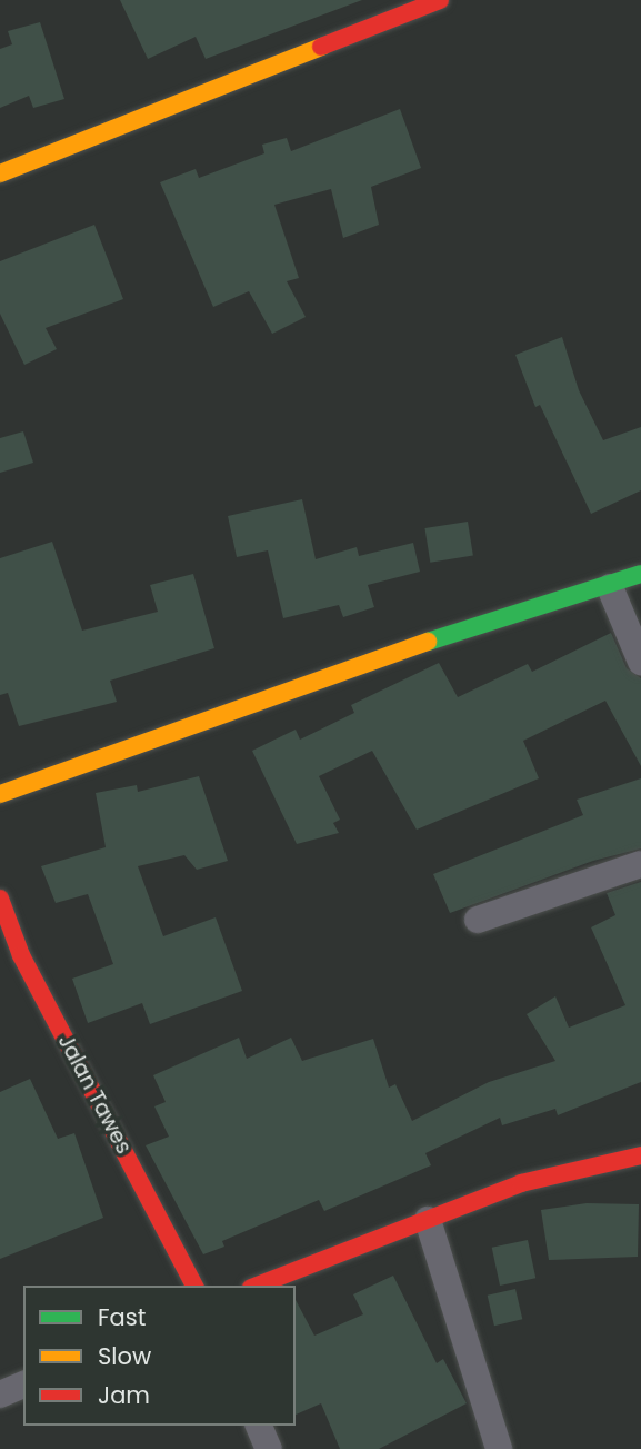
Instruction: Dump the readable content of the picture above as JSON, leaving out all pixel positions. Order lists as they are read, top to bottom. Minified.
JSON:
{"streets":{"street":["Jalan Tawes"]},"legend":["Fast","Slow","Jam"]}
